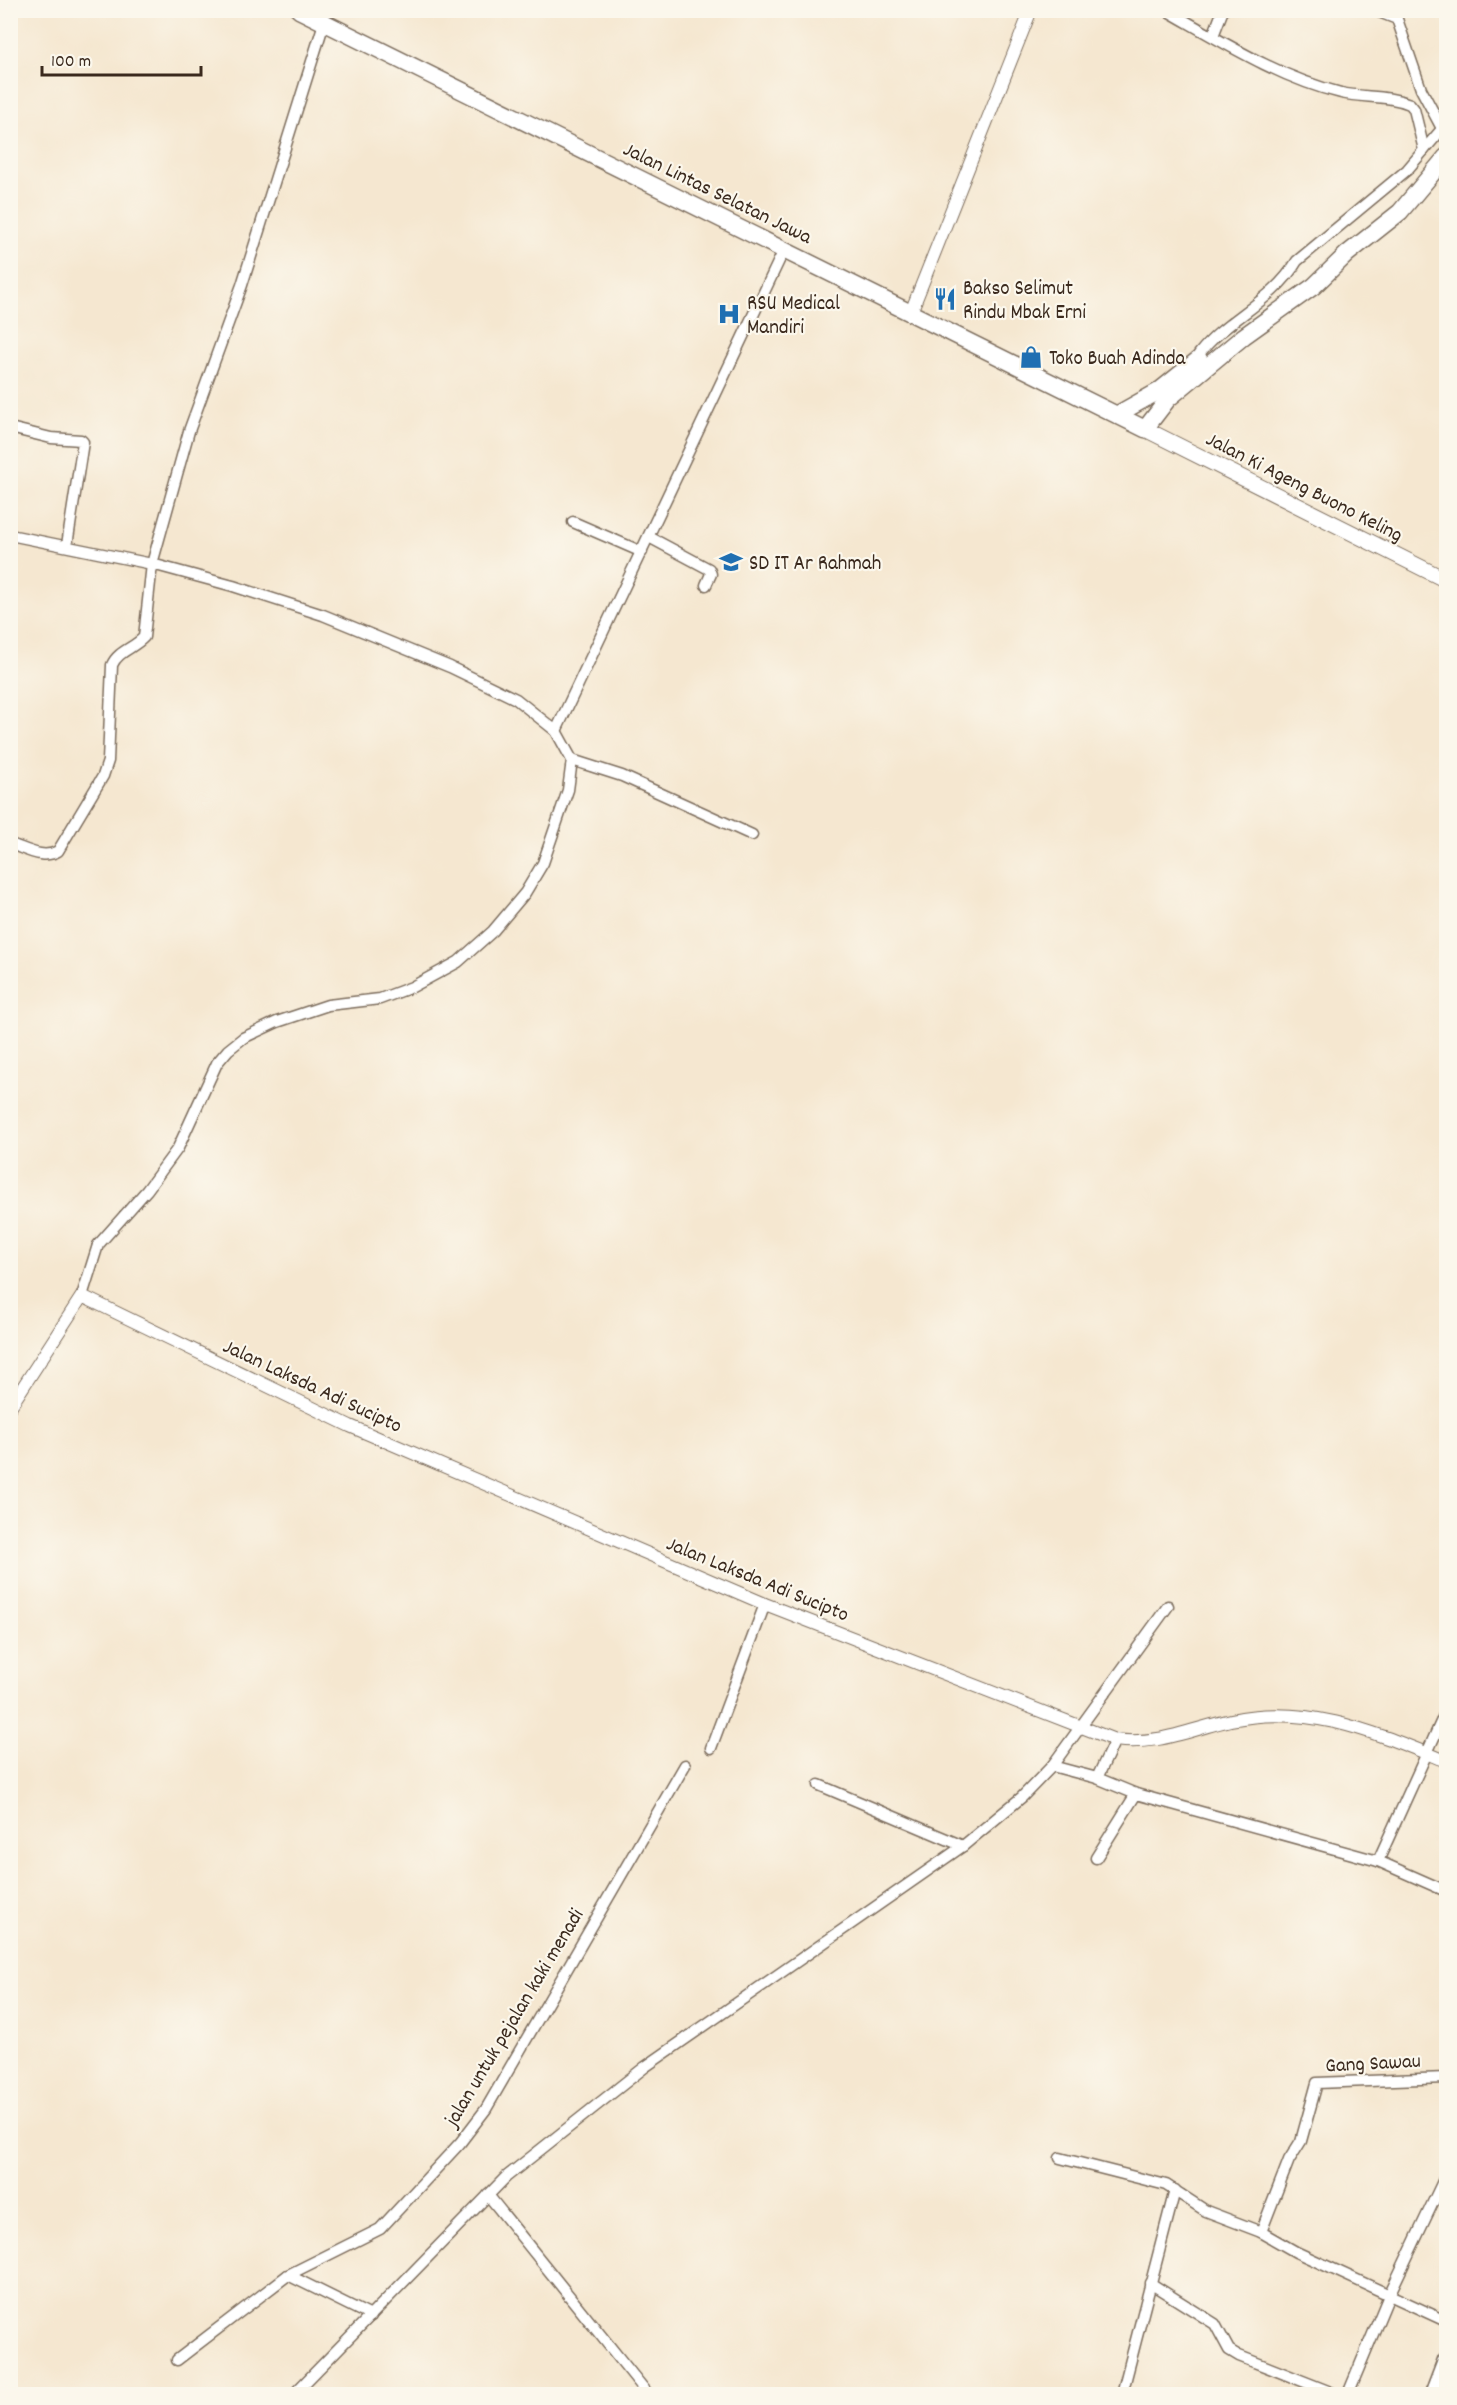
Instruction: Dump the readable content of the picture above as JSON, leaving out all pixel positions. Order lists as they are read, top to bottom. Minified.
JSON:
{"streets":{"highway":["Jalan Lintas Selatan Jawa"],"main road":["Jalan Ki Ageng Buono Keling"],"street":["Jalan Laksda Adi Sucipto","jalan untuk pejalan kaki menadi","Gang Sawau"]},"crossings":[["Jalan Lintas Selatan Jawa","Jalan Ki Ageng Buono Keling"]],"places":{"restaurant":["Bakso Selimut Rindu Mbak Erni"],"hospital":["RSU Medical Mandiri"],"shop":["Toko Buah Adinda"],"school or university":["SD IT Ar Rahmah"]},"scale_bar":"100 m"}
